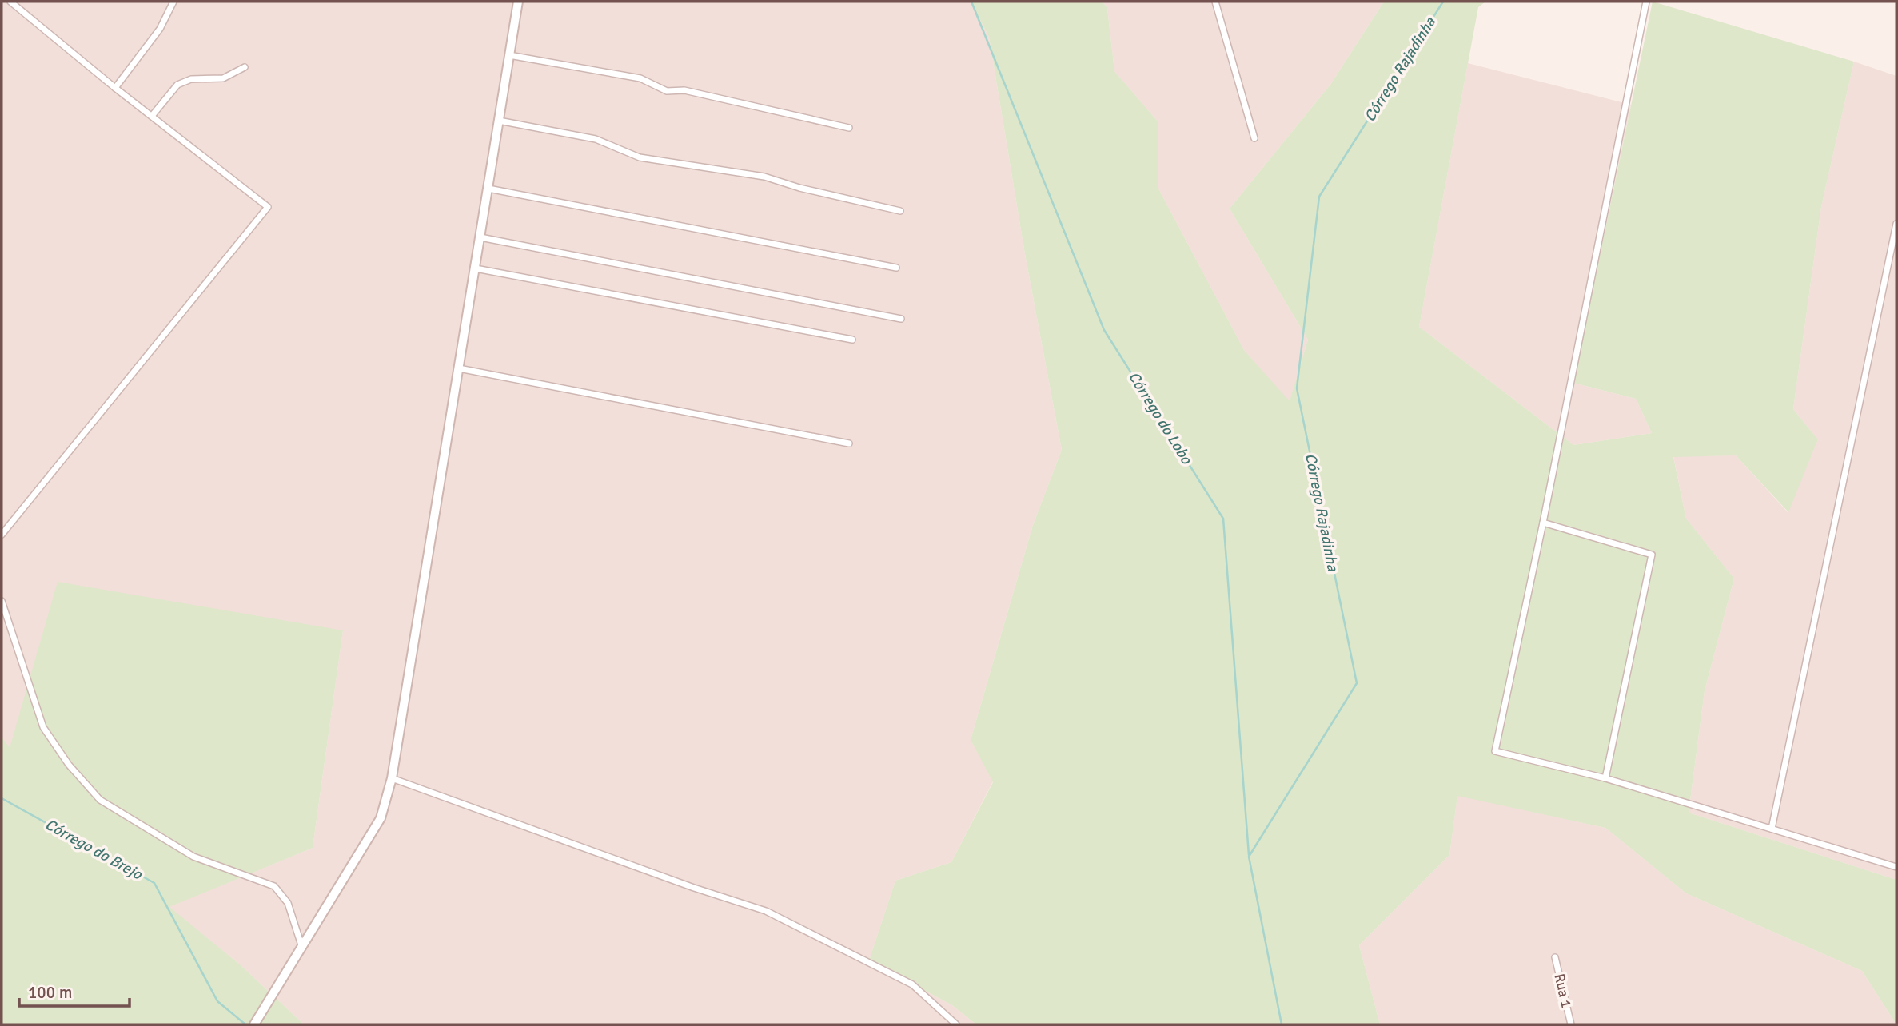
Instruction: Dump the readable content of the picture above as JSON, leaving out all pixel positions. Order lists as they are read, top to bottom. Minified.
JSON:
{"streets":{"street":["Rua 1"]},"water":["Córrego Rajadinha","Córrego do Lobo","Córrego do Brejo"],"scale_bar":"100 m"}
